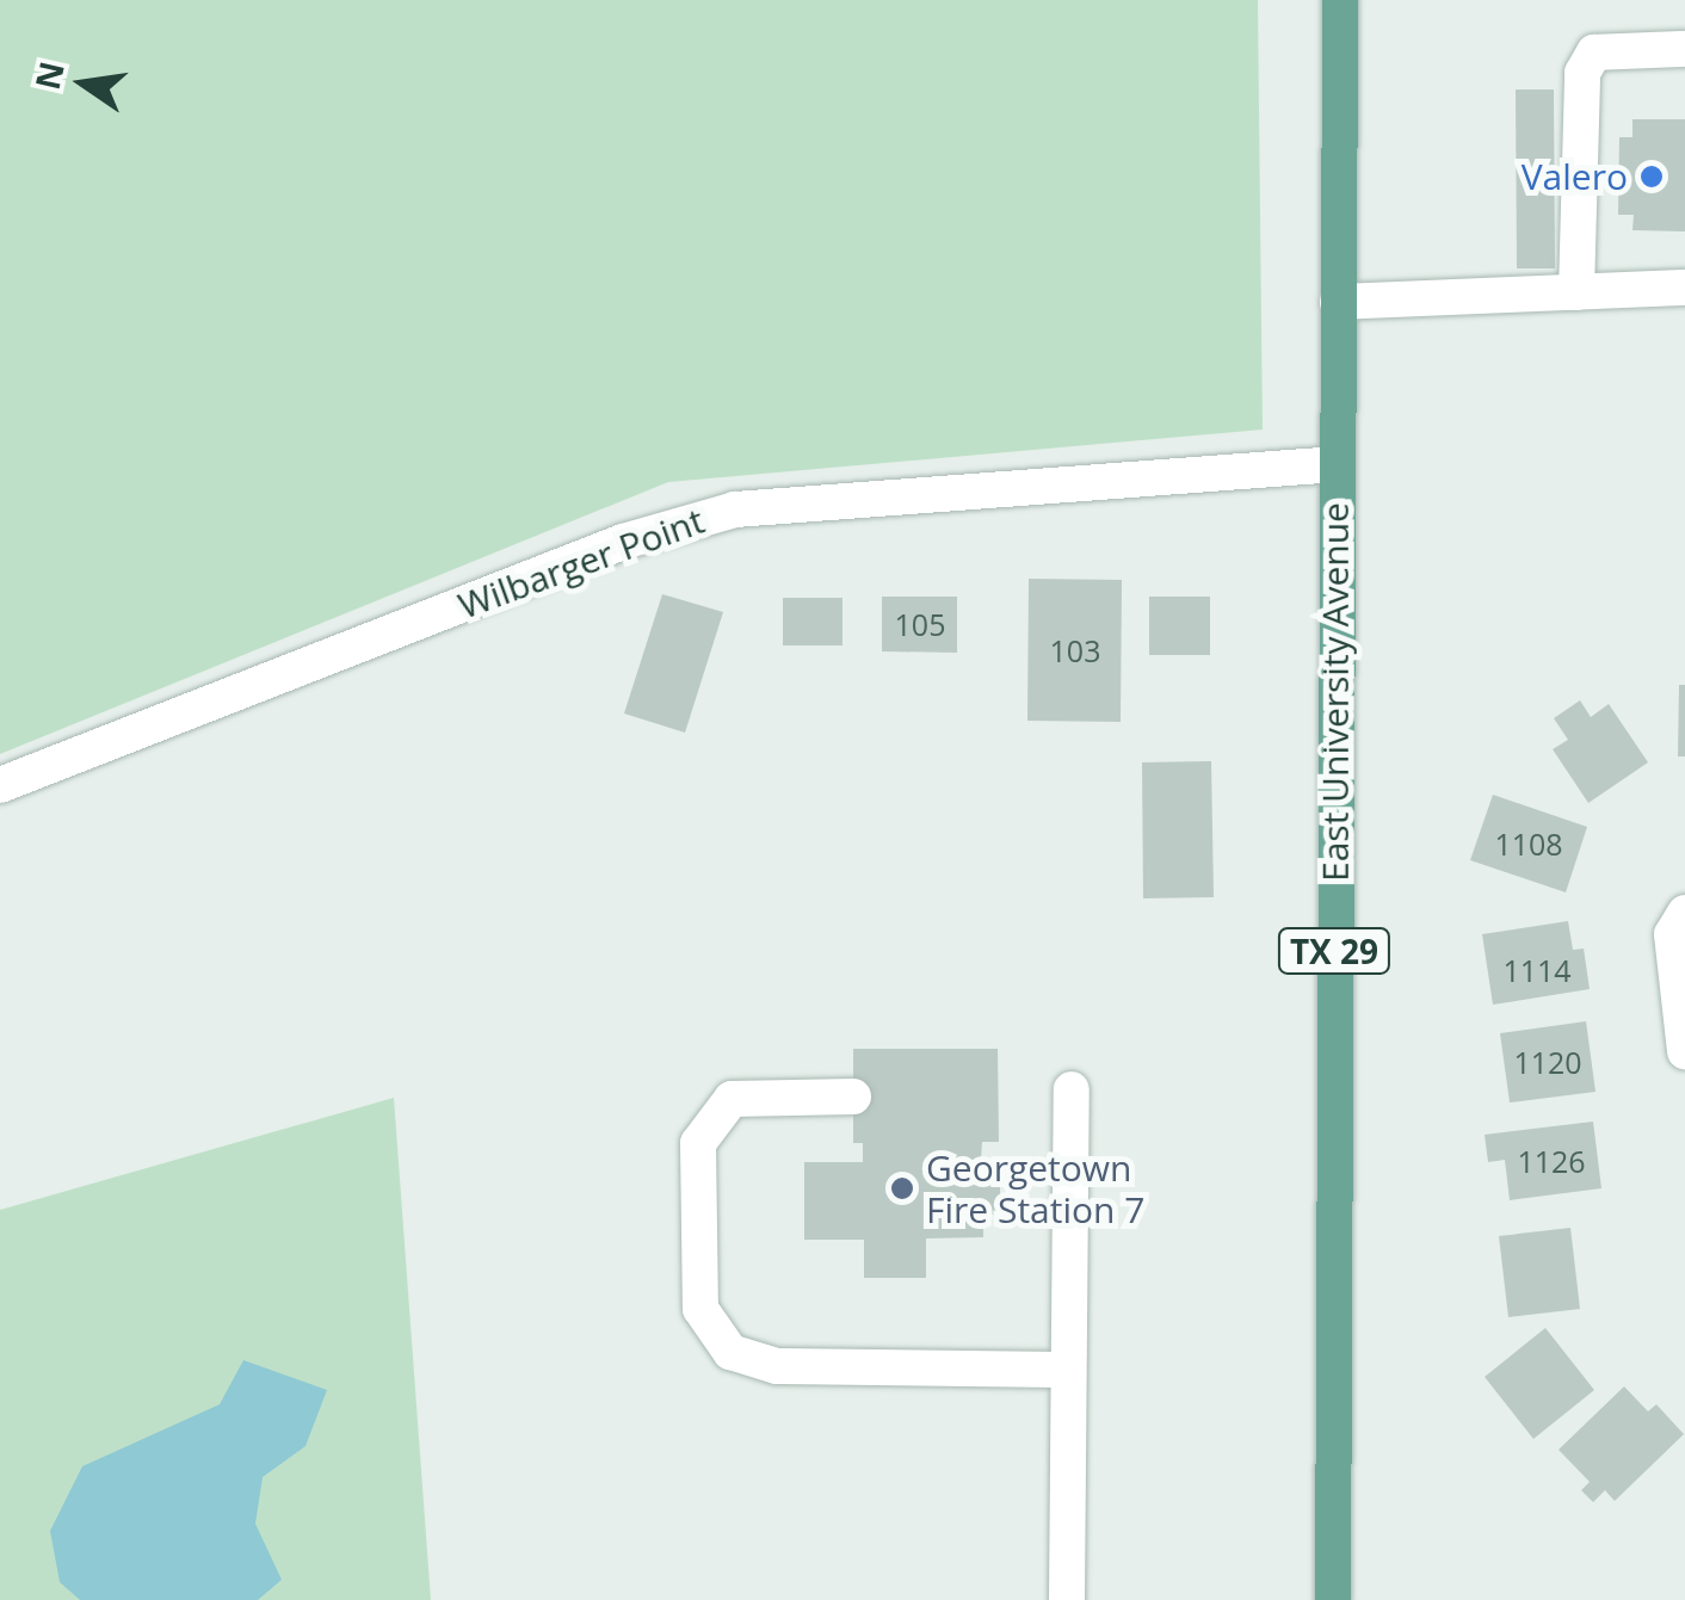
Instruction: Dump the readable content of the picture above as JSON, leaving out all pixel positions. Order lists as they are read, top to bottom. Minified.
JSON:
{"streets":{"main road":["East University Avenue","TX 29"],"street":["Wilbarger Point"]},"crossings":[["Wilbarger Point","East University Avenue"]],"places":["Valero","Georgetown Fire Station 7"],"house_numbers":["105","103","1108","1114","1120","1126"],"north":"left"}
